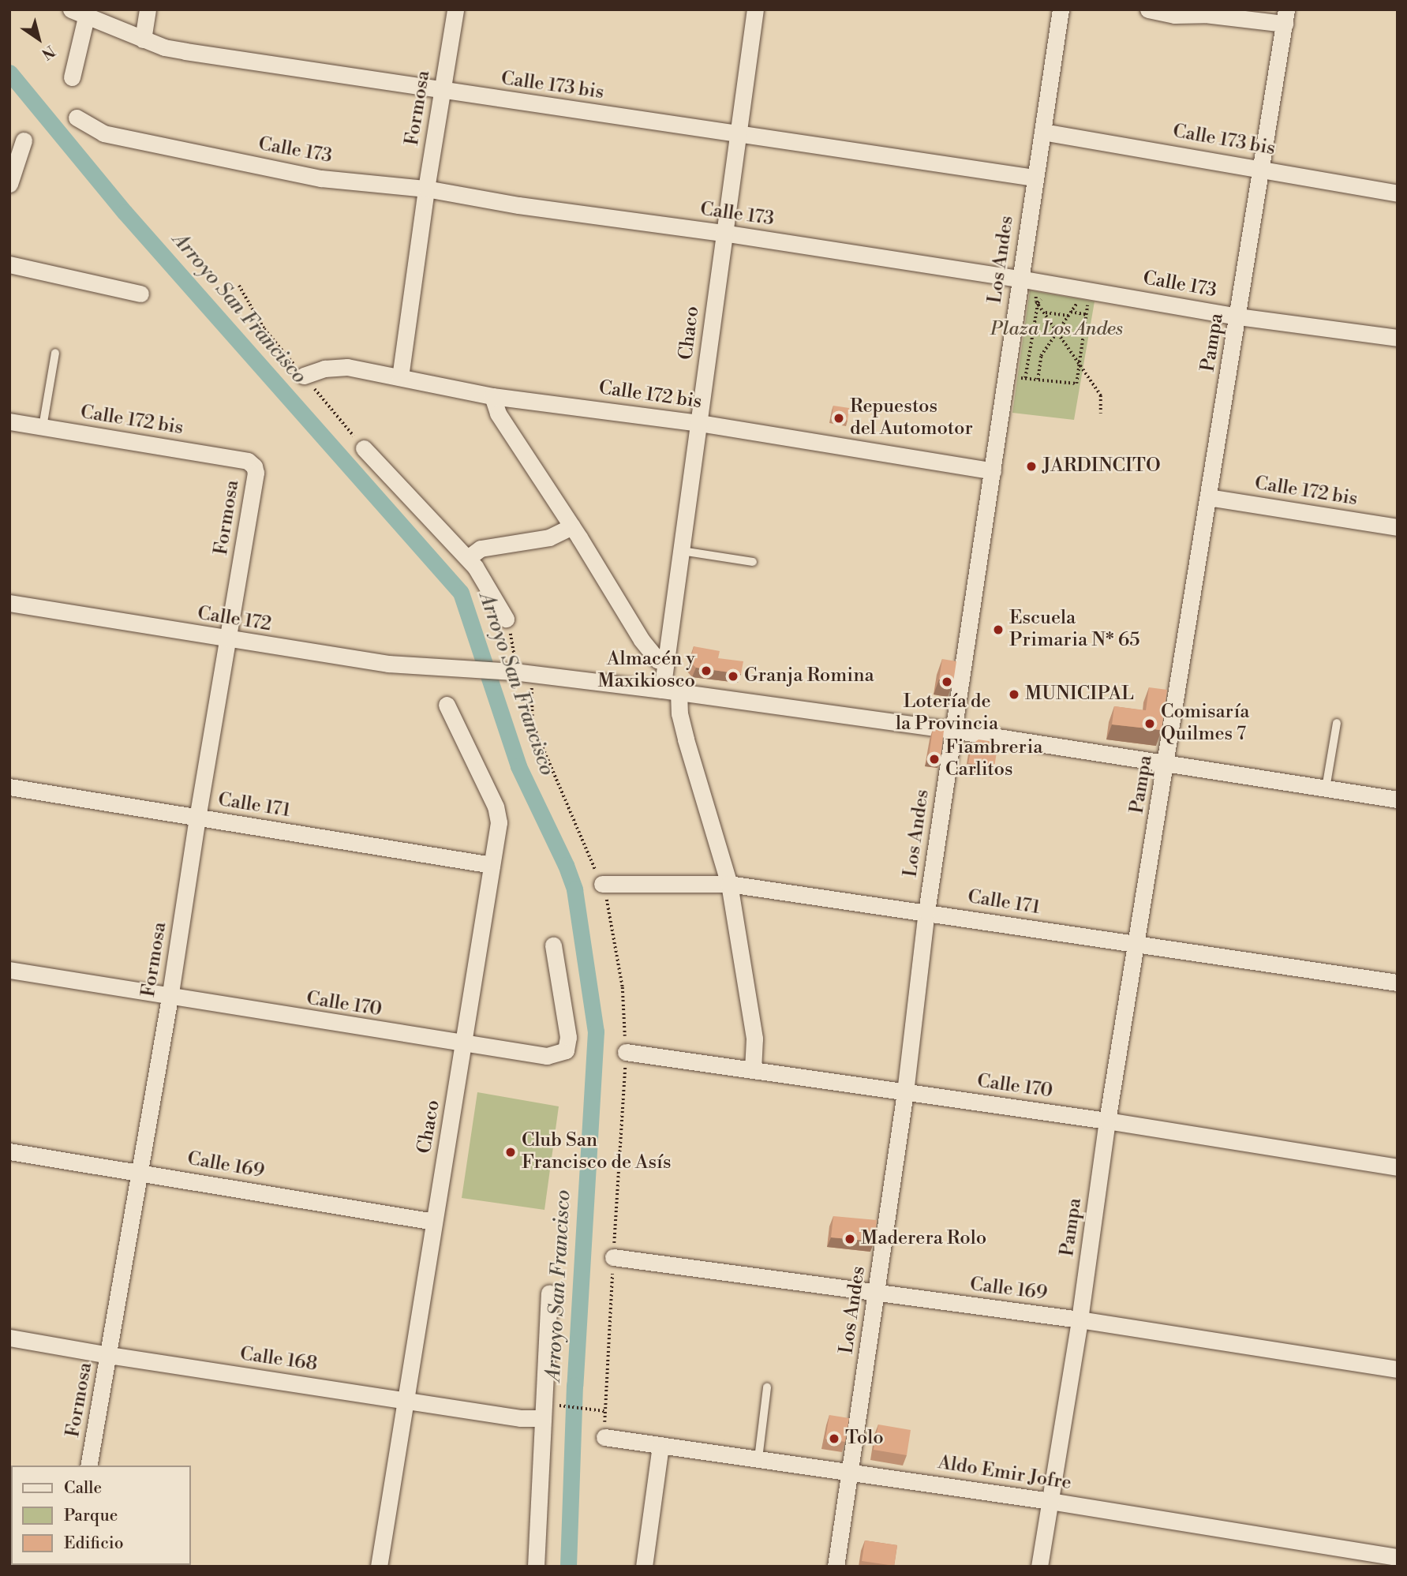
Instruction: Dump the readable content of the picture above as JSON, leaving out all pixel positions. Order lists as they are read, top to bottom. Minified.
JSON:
{"streets":{"street":["Calle 173 bis","Formosa","Calle 173","Los Andes","Chaco","Pampa","Calle 172 bis","Calle 172","Calle 171","Calle 170","Calle 169","Calle 168","Aldo Emir Jofre"]},"crossings":[["Calle 173 bis","Formosa"],["Calle 173 bis","Los Andes"],["Calle 173 bis","Chaco"],["Calle 173 bis","Pampa"],["Formosa","Calle 173"],["Formosa","Calle 172 bis"],["Formosa","Calle 172"],["Formosa","Calle 171"],["Formosa","Calle 170"],["Formosa","Calle 169"],["Formosa","Calle 168"],["Calle 173","Los Andes"],["Calle 173","Chaco"],["Calle 173","Pampa"],["Los Andes","Calle 172 bis"],["Los Andes","Calle 172"],["Los Andes","Calle 171"],["Los Andes","Calle 170"],["Los Andes","Calle 169"],["Los Andes","Aldo Emir Jofre"],["Chaco","Calle 172 bis"],["Chaco","Calle 172"],["Chaco","Calle 171"],["Chaco","Calle 170"],["Chaco","Calle 169"],["Chaco","Calle 168"],["Pampa","Calle 172 bis"],["Pampa","Calle 172"],["Pampa","Calle 171"],["Pampa","Calle 170"],["Pampa","Calle 169"],["Pampa","Aldo Emir Jofre"]],"water":["Arroyo San Francisco"],"parks":["Plaza Los Andes"],"places":["Repuestos del Automotor","JARDINCITO","Escuela Primaria N* 65","Almacén y Maxikiosco","Granja Romina","Lotería de la Provincia","MUNICIPAL","Comisaría Quilmes 7","Fiambreria Carlitos","Club San Francisco de Asís","Maderera Rolo","Tolo"],"legend":["Calle","Parque","Edificio"],"north":"bottom right"}
